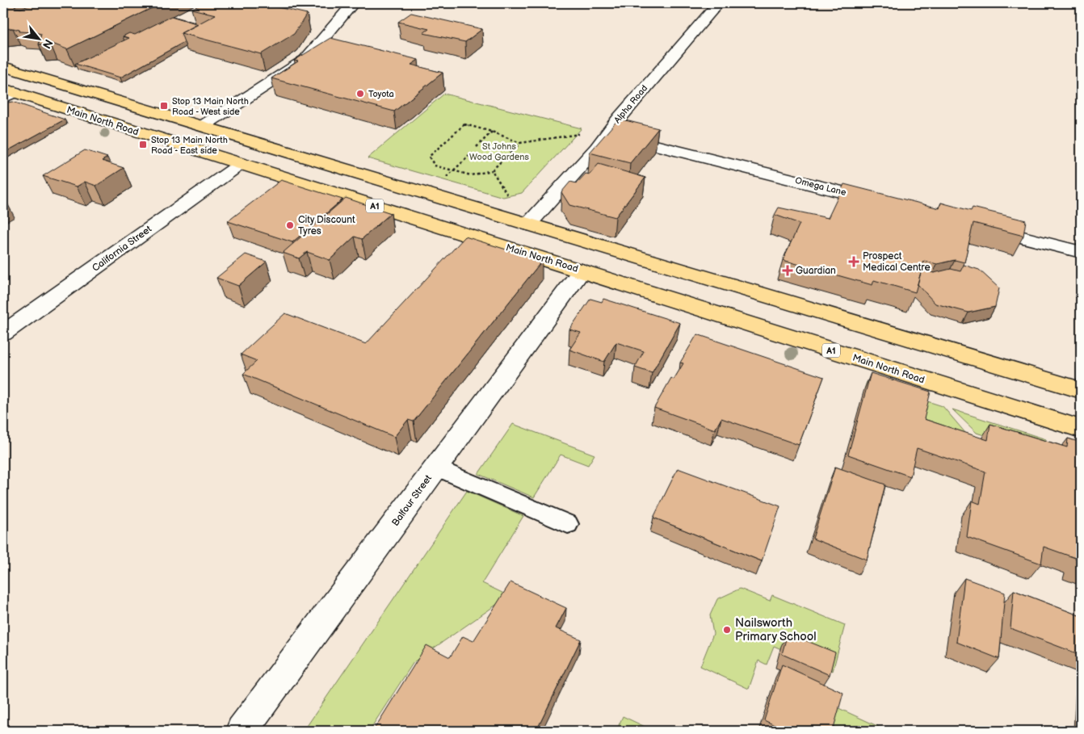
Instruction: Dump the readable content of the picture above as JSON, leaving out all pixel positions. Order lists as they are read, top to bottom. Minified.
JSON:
{"streets":{"highway":["Main North Road","A1"],"street":["Alpha Road","Omega Lane","California Street","Balfour Street"]},"crossings":[["Alpha Road","Omega Lane"],["Main North Road","California Street"],["Main North Road","Balfour Street"]],"parks":["St Johns Wood Gardens"],"places":{"other":["Toyota","City Discount Tyres","Nailsworth Primary School"],"transit":["Stop 13 Main North Road - West side","Stop 13 Main North Road - East side"],"health":["Prospect Medical Centre","Guardian"]},"north":"bottom right"}
